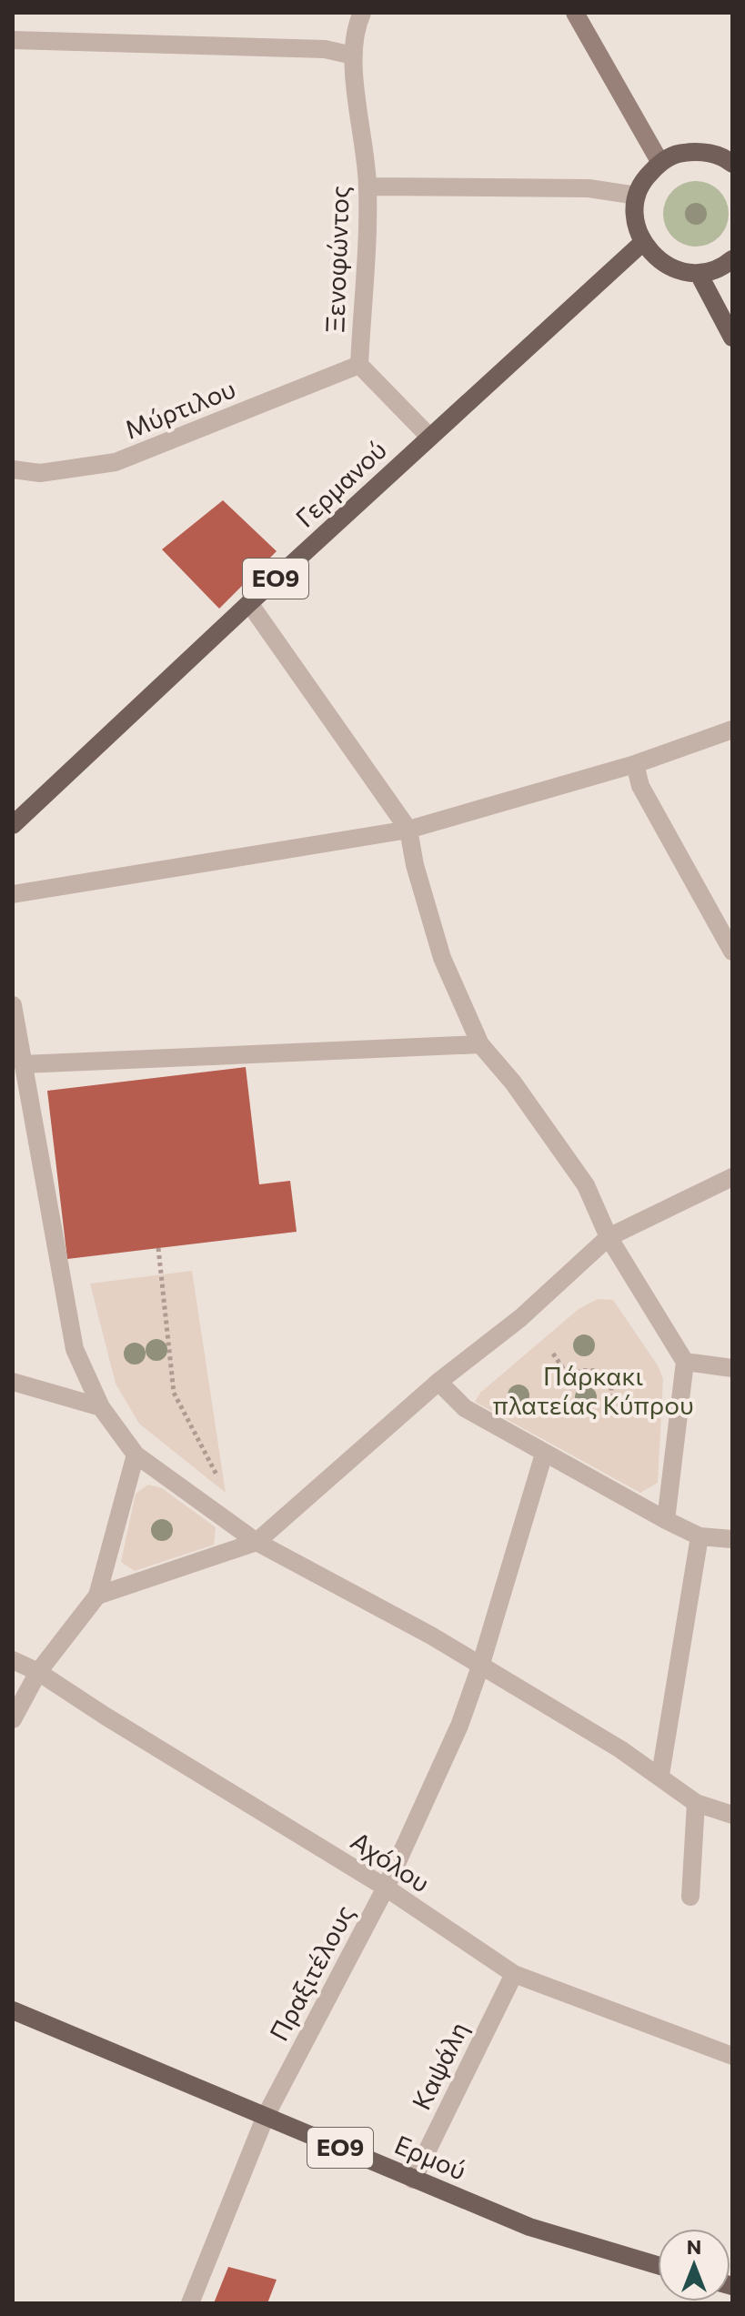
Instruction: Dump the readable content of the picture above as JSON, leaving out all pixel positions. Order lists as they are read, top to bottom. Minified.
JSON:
{"streets":{"main road":["Γερμανού","ΕΟ9","Ερμού"],"street":["Ξενοφώντος","Μύρτιλου","Αχόλου","Πραξιτέλους","Καψάλη"]},"crossings":[["Ξενοφώντος","Μύρτιλου"],["Ξενοφώντος","Γερμανού"],["Αχόλου","Πραξιτέλους"],["Αχόλου","Καψάλη"],["Πραξιτέλους","Ερμού"],["Καψάλη","Ερμού"]],"parks":["Πάρκακι πλατείας Κύπρου"],"north":"top"}
